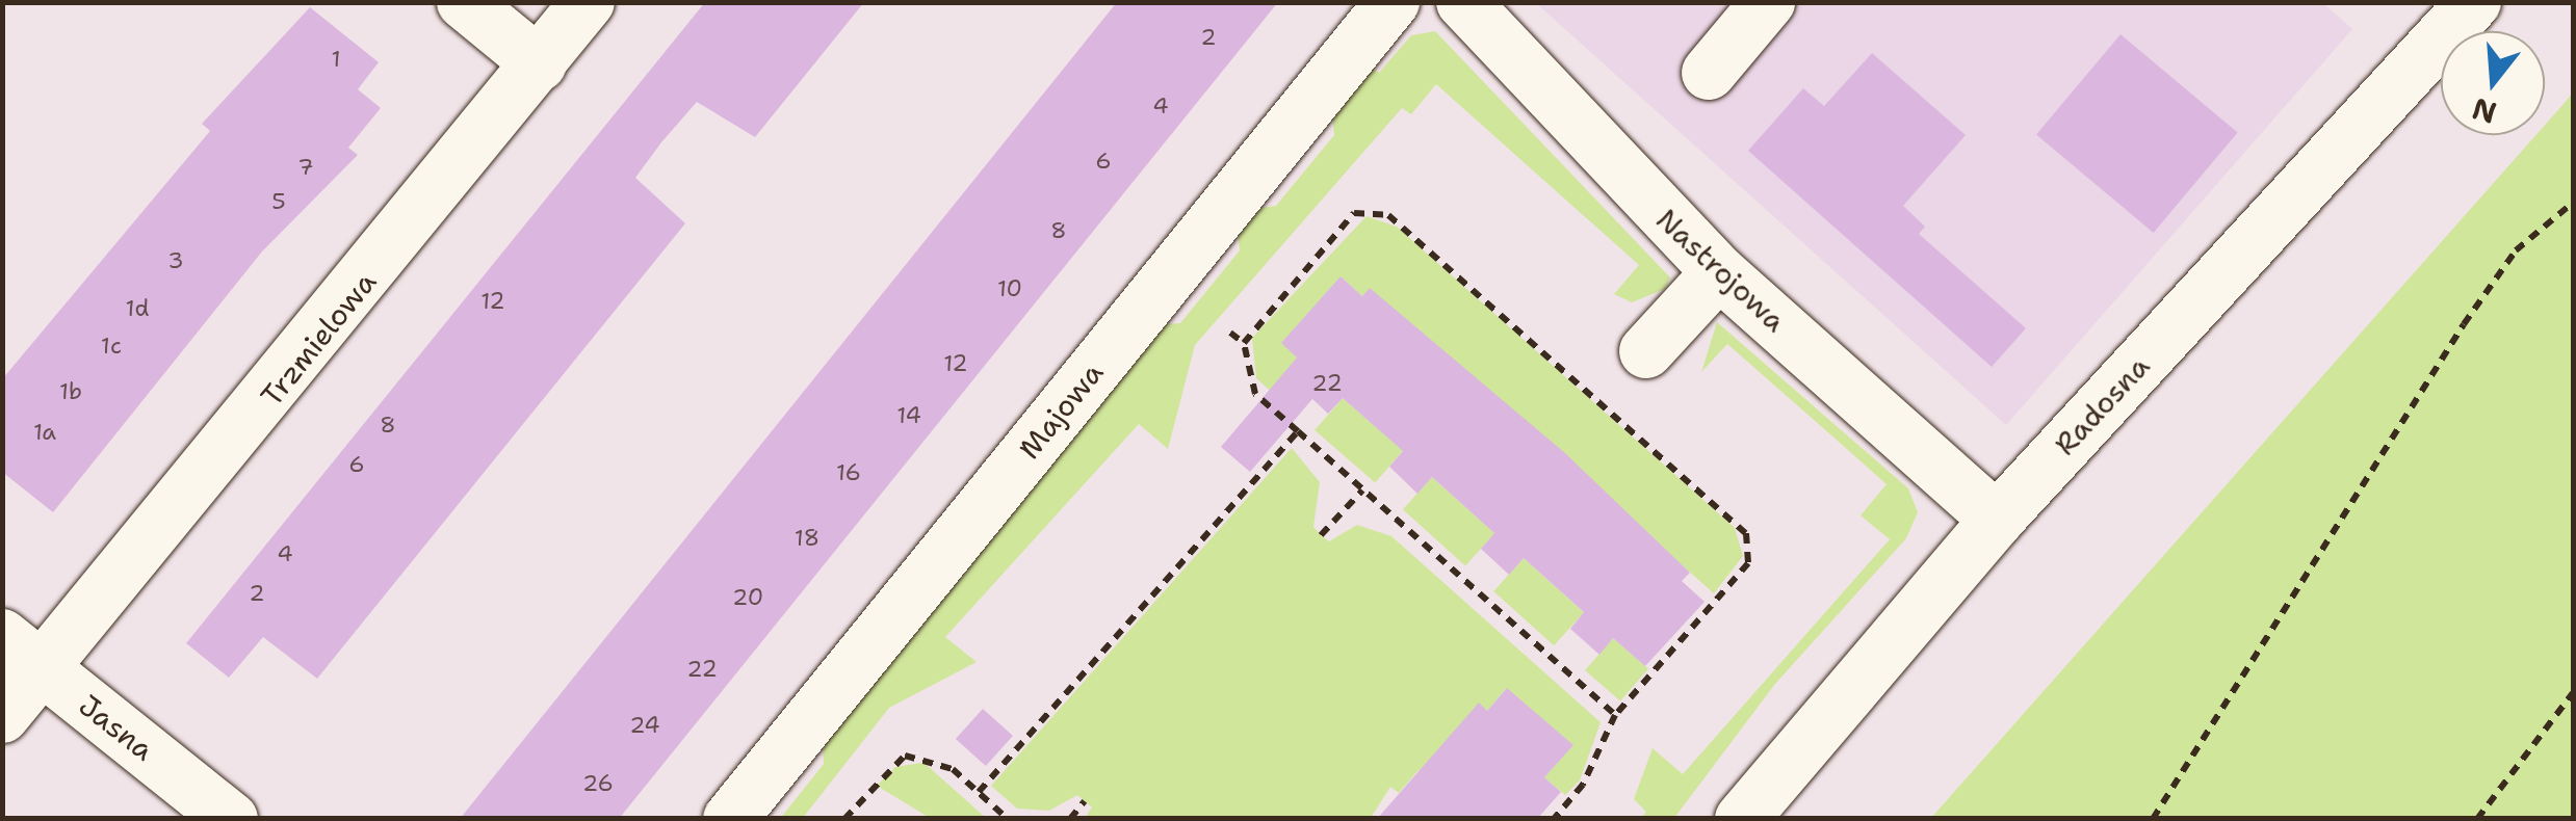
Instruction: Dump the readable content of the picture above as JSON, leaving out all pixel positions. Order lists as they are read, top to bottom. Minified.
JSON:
{"streets":{"street":["Nastrojowa","Trzmielowa","Radosna","Majowa","Jasna"]},"crossings":[["Nastrojowa","Radosna"],["Trzmielowa","Jasna"]],"house_numbers":["2","1","4","6","7","5","8","3","10","12","1d","1c","12","22","1b","14","8","1a","6","16","18","4","2","20","22","24","26"],"north":"bottom"}
